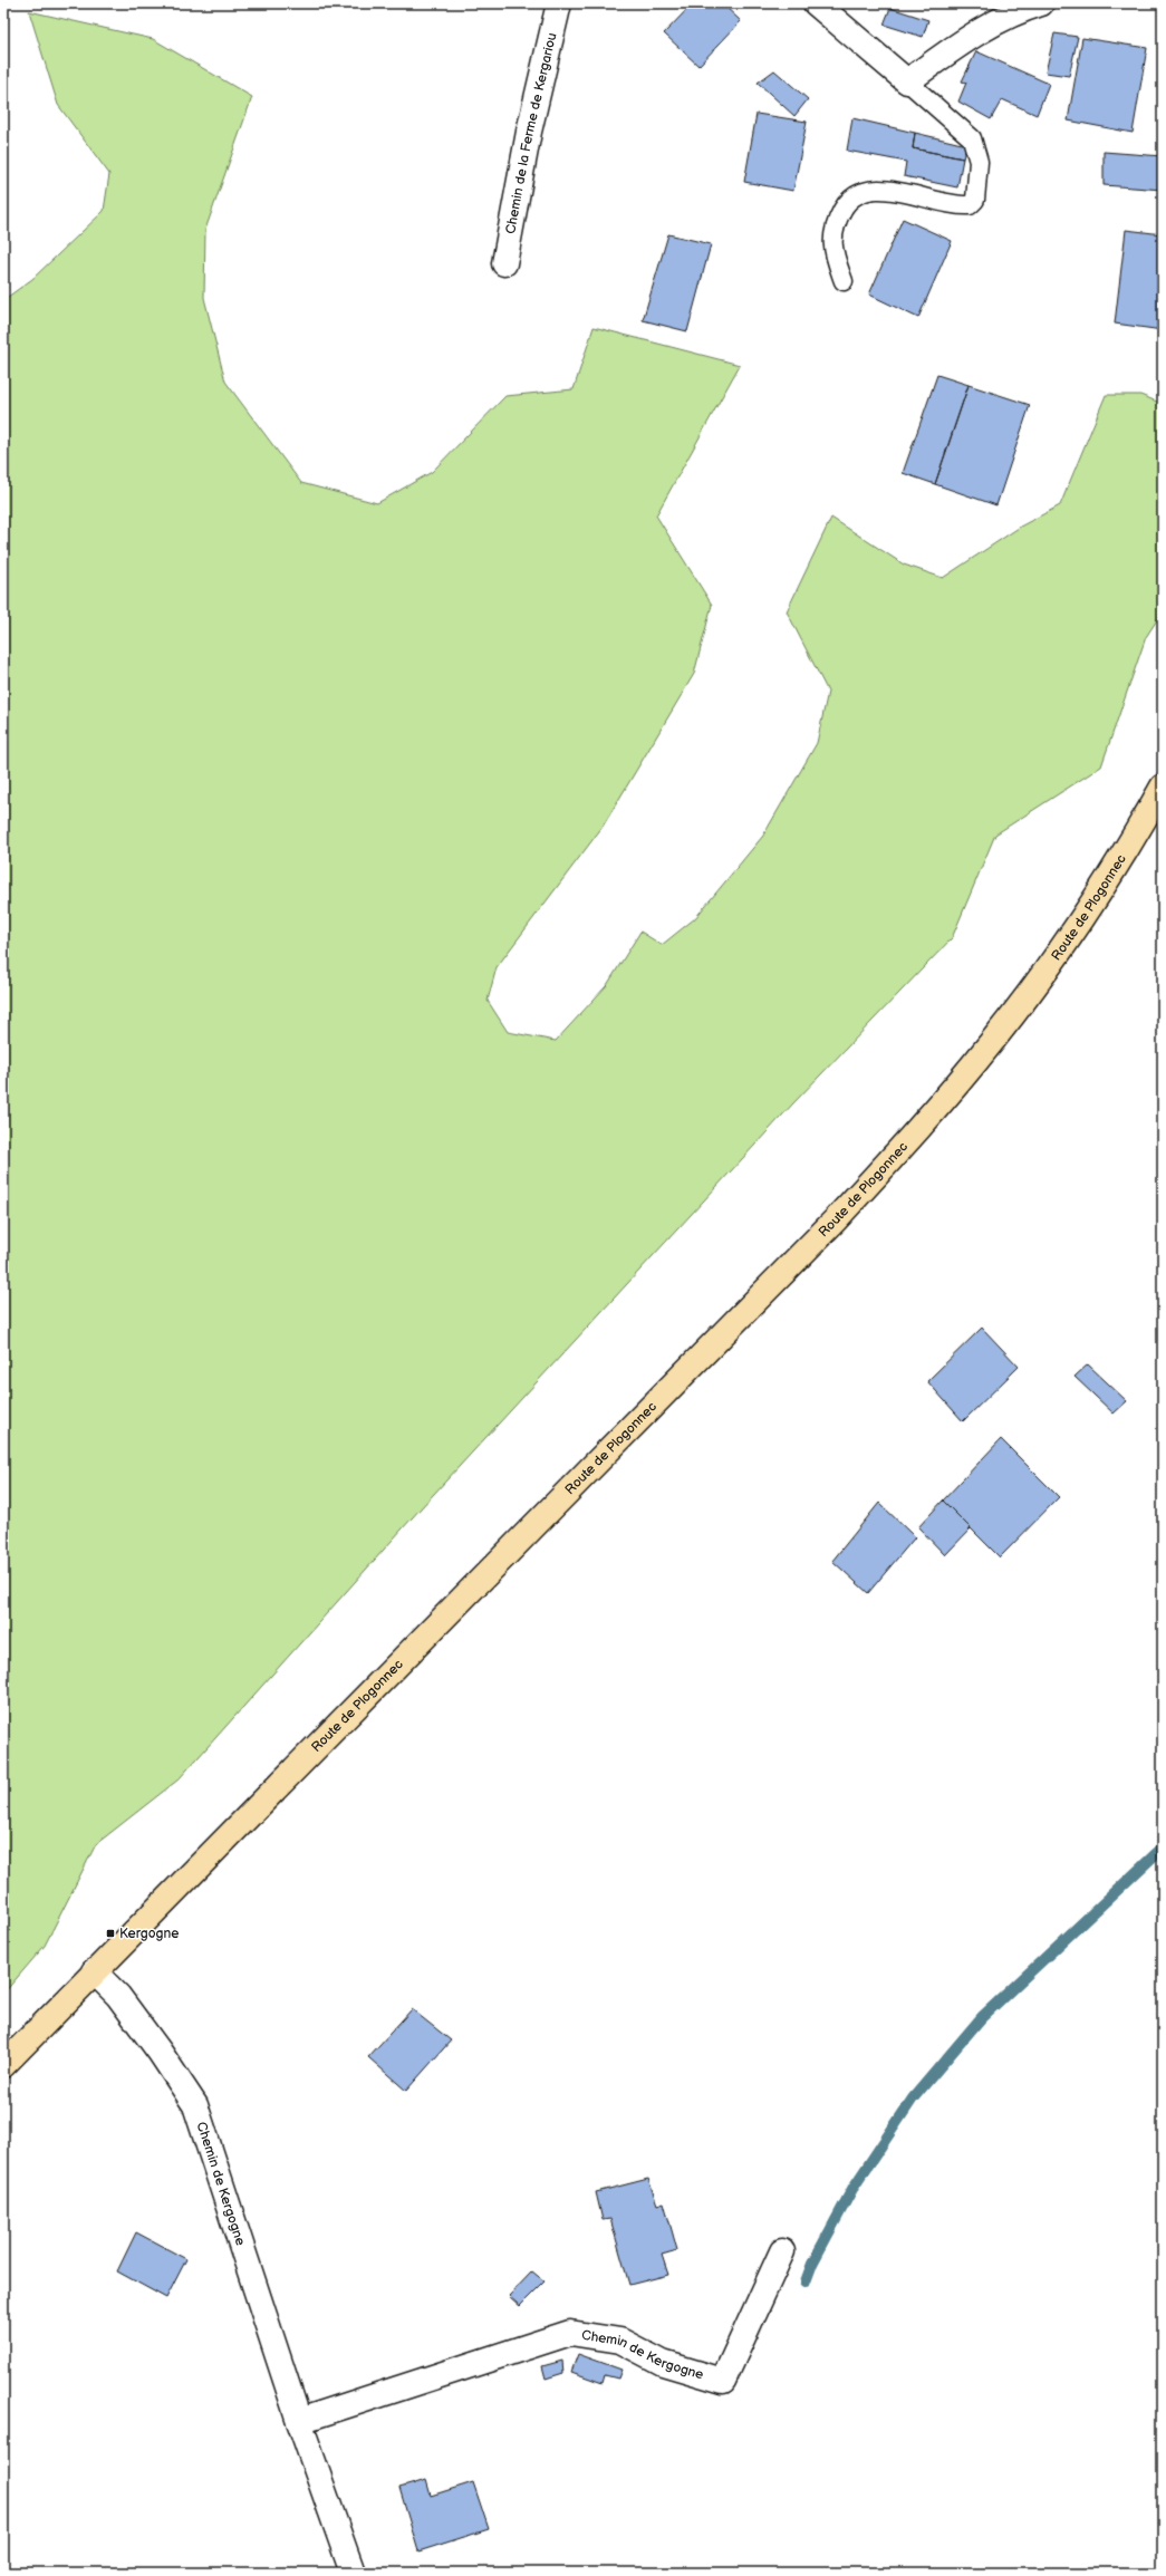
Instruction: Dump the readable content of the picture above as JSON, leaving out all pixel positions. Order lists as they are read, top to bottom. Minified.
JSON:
{"streets":{"main road":["Route de Plogonnec"],"street":["Chemin de la Ferme de Kergariou","Chemin de Kergogne"]},"crossings":[["Route de Plogonnec","Chemin de Kergogne"]],"places":{"transit":["Kergogne"]}}
